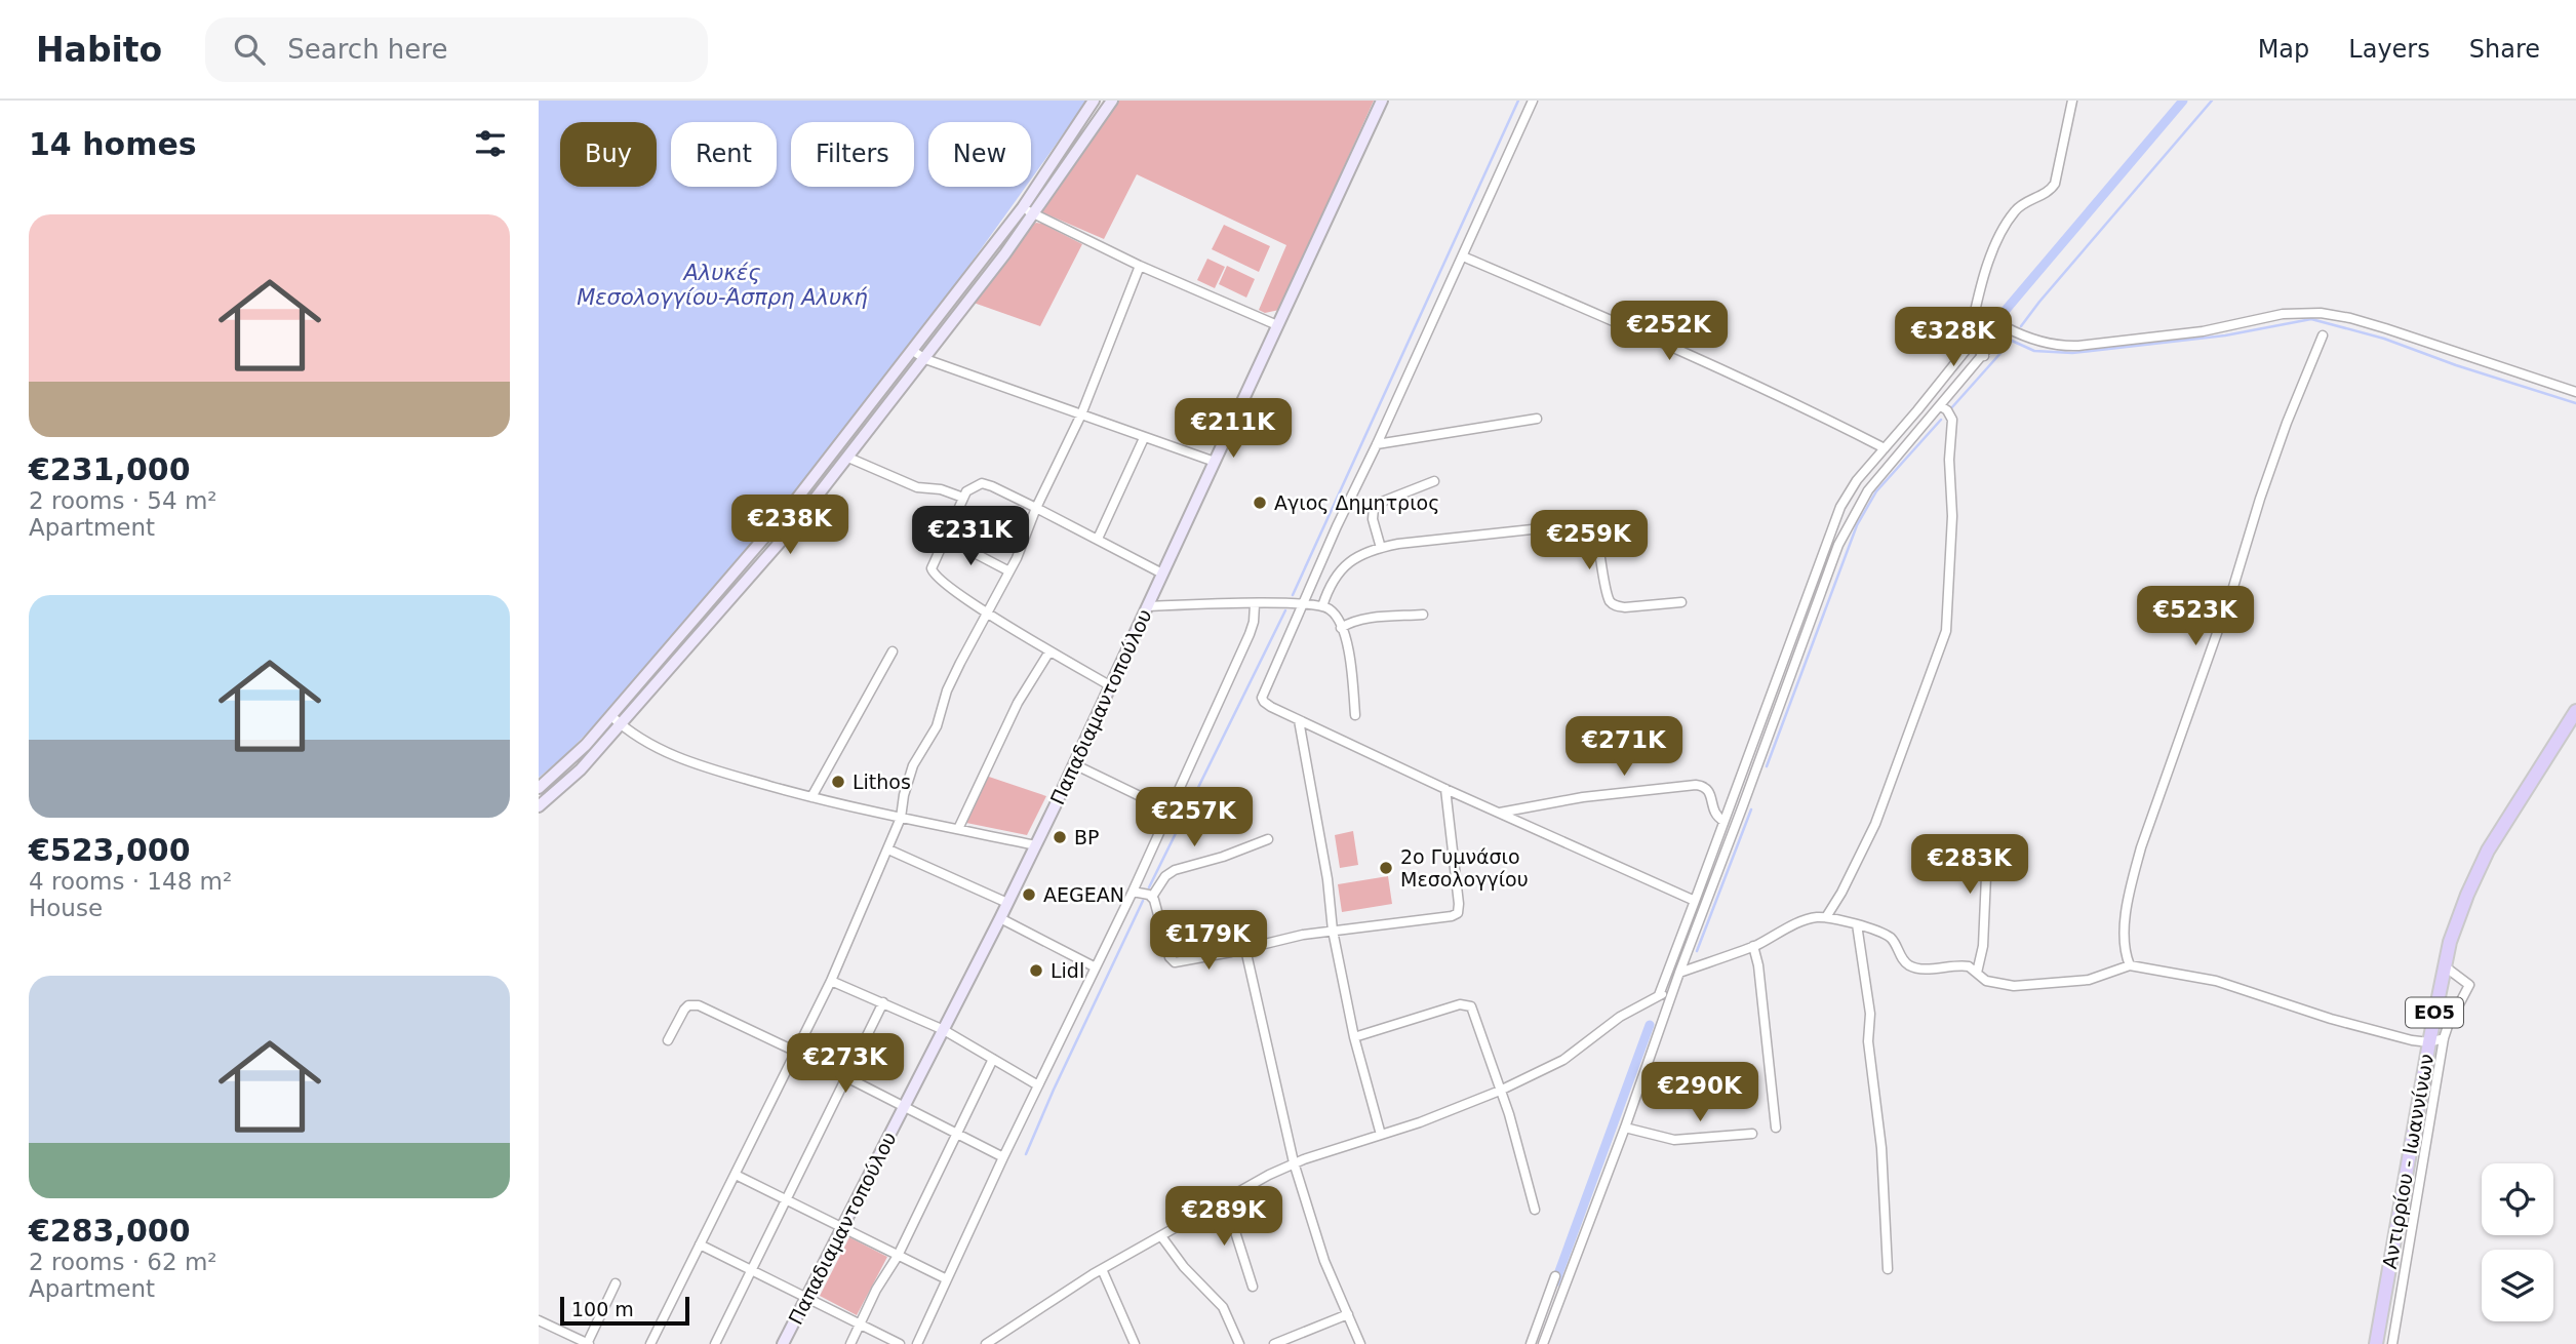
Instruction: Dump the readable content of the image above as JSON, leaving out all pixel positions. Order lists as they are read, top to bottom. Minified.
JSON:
{"streets":{"main road":["ΕΟ5","Αντιρρίου - Ιωαννίνων"],"street":["Παπαδιαμαντοπούλου"]},"water":["Αλυκές Μεσολογγίου-Άσπρη Αλυκή"],"places":["Αγιος Δημητριος","Lithos","BP","2ο Γυμνάσιο Μεσολογγίου","AEGEAN","Lidl"],"scale_bar":"100 m","page":{"header":"Habito","search":"Search here","nav":["Map","Layers","Share"],"heading":"14 homes","chip":["Buy","Rent","Filters","New"],"list":[{"name":"€231,000","note":"2 rooms · 54 m² · Apartment"},{"name":"€523,000","note":"4 rooms · 148 m² · House"},{"name":"€283,000","note":"2 rooms · 62 m² · Apartment"}],"price":["€252K","€328K","€211K","€238K","€231K","€259K","€523K","€271K","€257K","€283K","€179K","€273K","€290K","€289K"],"scale":"100 m"}}
